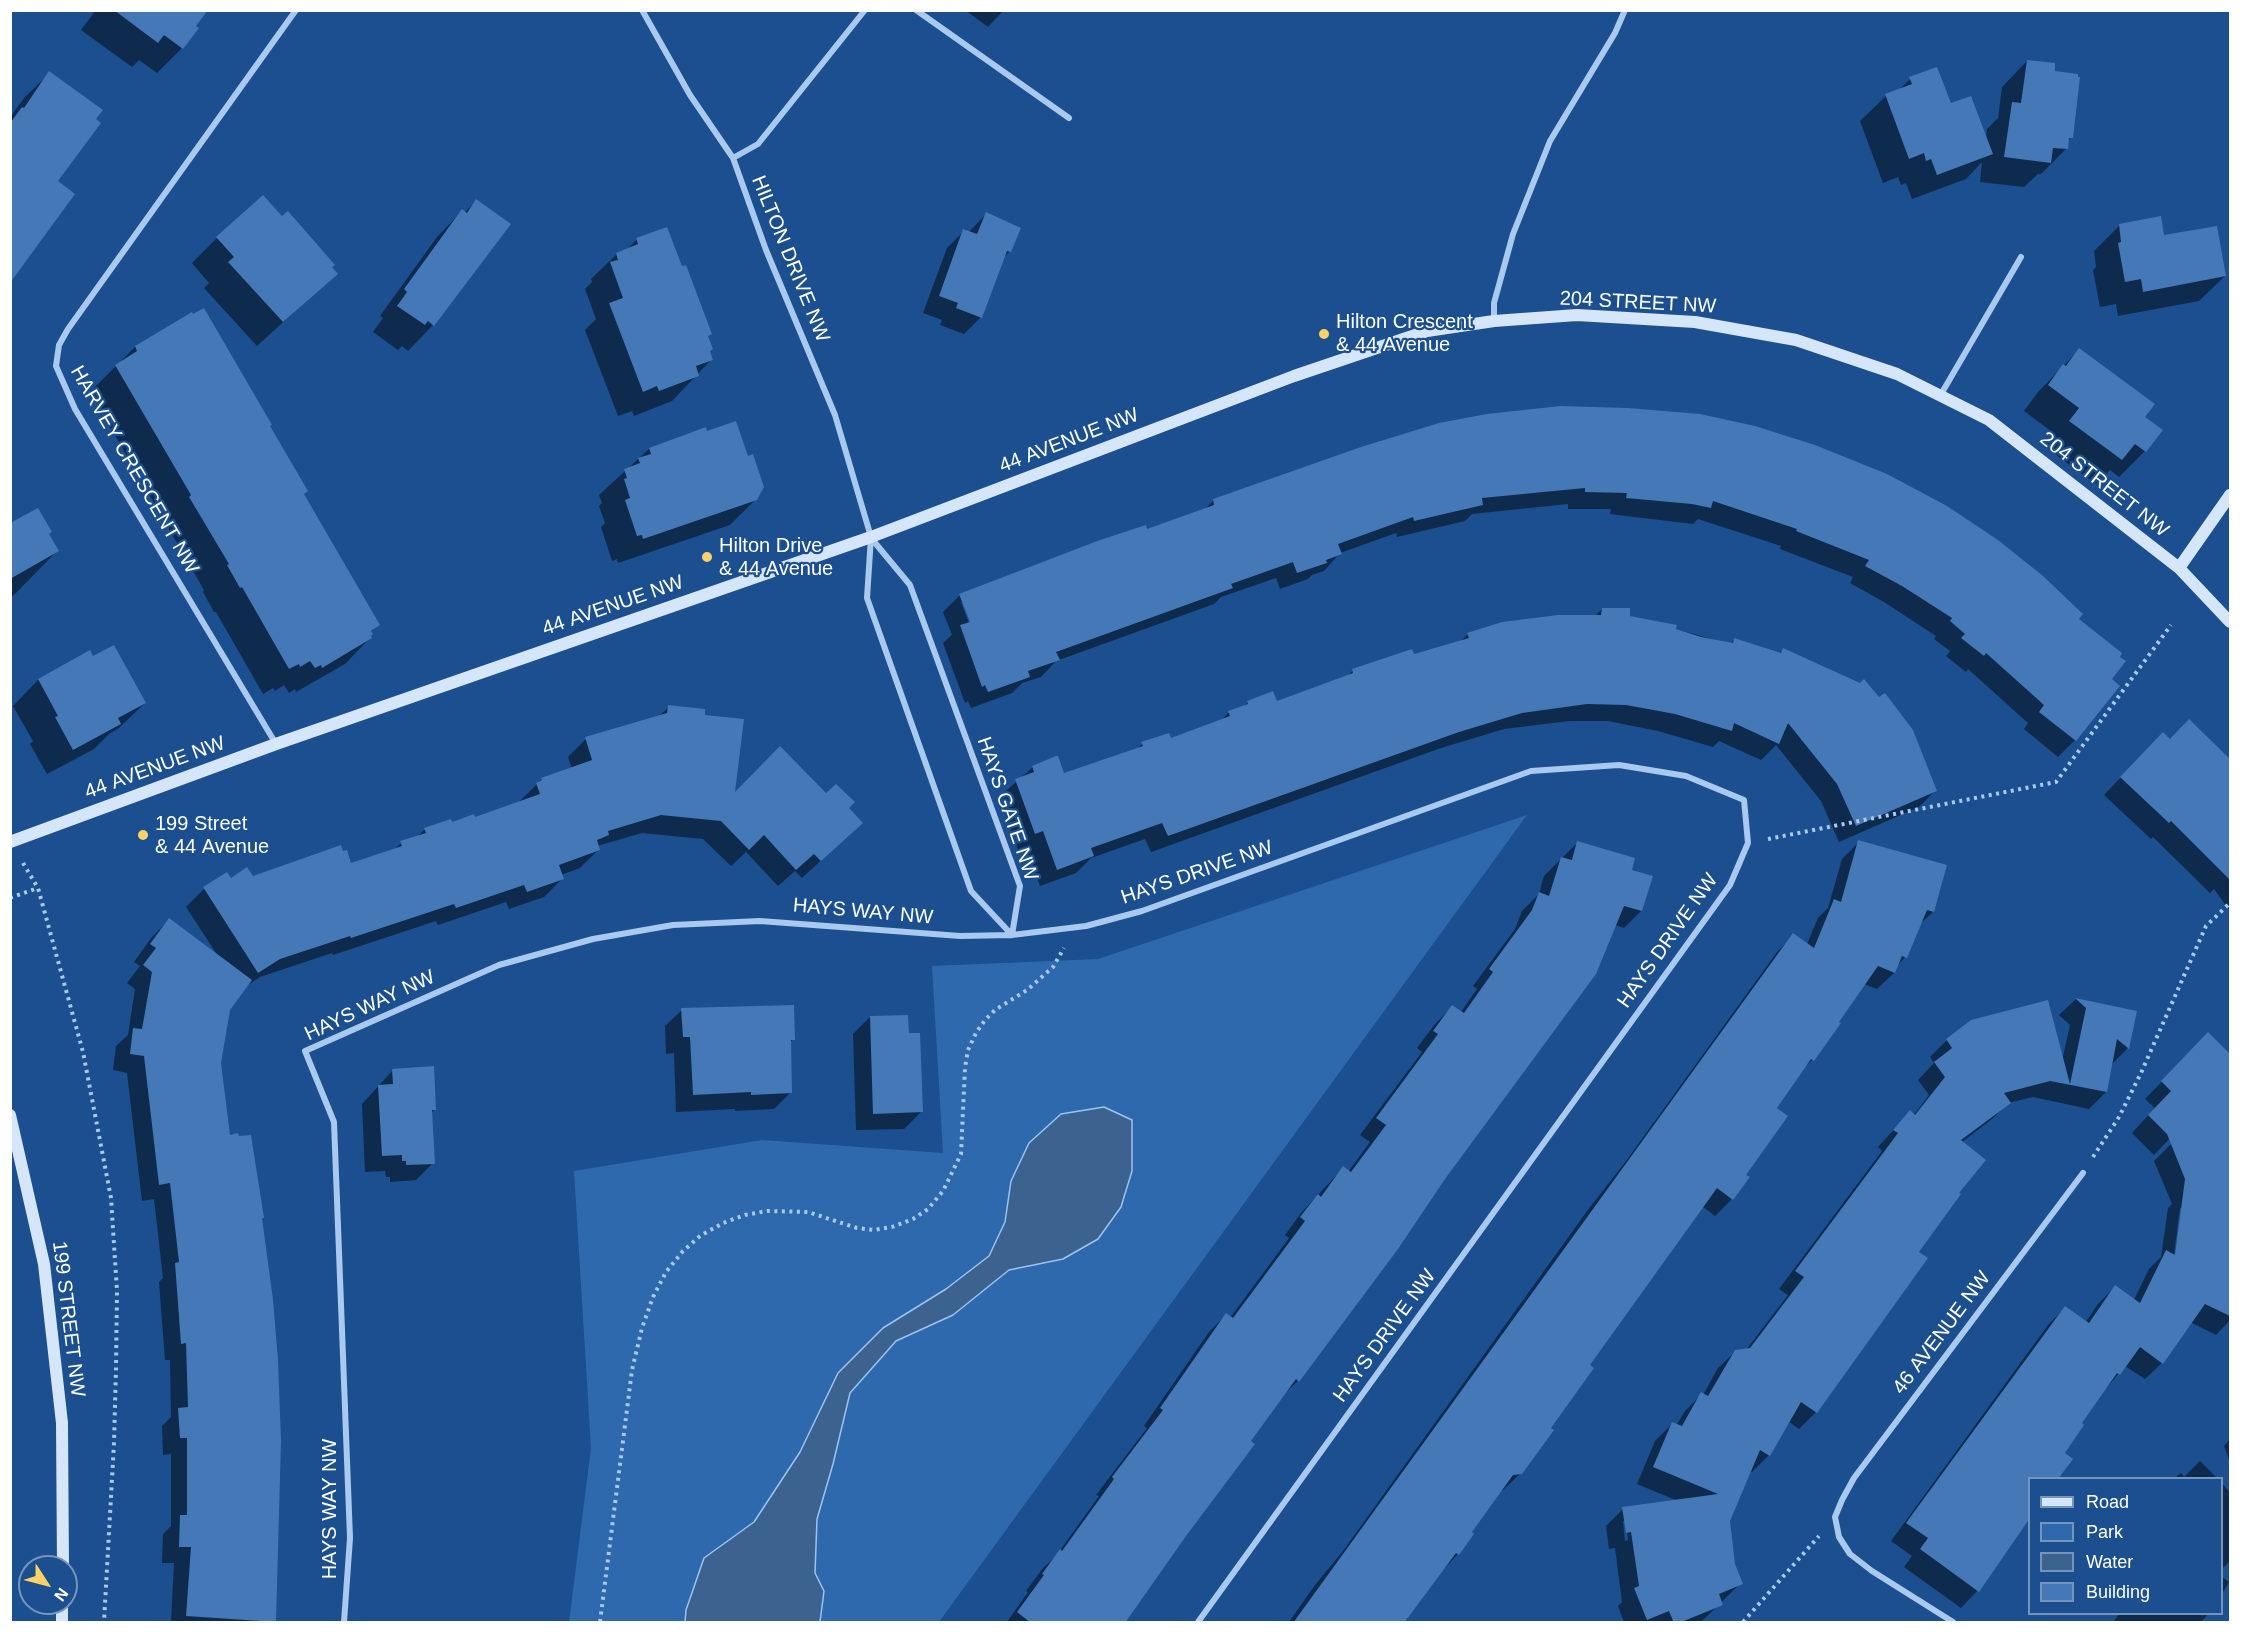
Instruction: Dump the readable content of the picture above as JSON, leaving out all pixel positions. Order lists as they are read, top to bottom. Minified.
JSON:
{"streets":{"street":["HILTON DRIVE NW","204 STREET NW","44 AVENUE NW","HARVEY CRESCENT NW","HAYS GATE NW","HAYS DRIVE NW","HAYS WAY NW","199 STREET NW","46 AVENUE NW"]},"crossings":[["HILTON DRIVE NW","44 AVENUE NW"],["HILTON DRIVE NW","HAYS GATE NW"],["204 STREET NW","44 AVENUE NW"],["44 AVENUE NW","HARVEY CRESCENT NW"],["44 AVENUE NW","HAYS GATE NW"],["HAYS GATE NW","HAYS DRIVE NW"],["HAYS GATE NW","HAYS WAY NW"],["HAYS DRIVE NW","HAYS WAY NW"]],"places":["Hilton Crescent & 44 Avenue","Hilton Drive & 44 Avenue","199 Street & 44 Avenue"],"legend":["Road","Park","Water","Building"],"north":"bottom right"}
